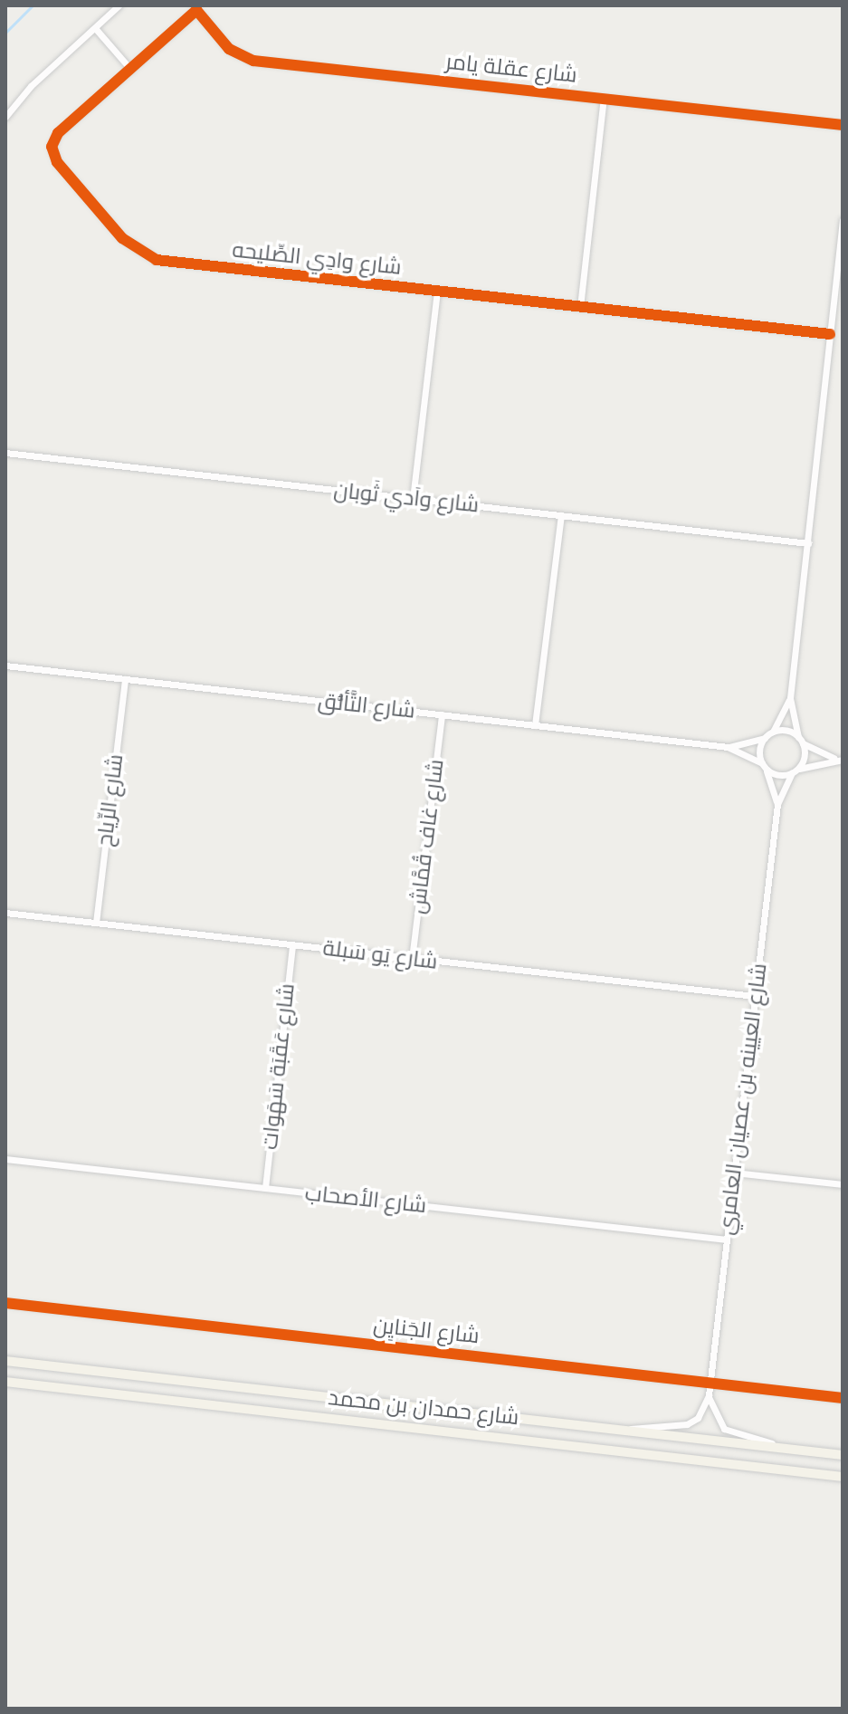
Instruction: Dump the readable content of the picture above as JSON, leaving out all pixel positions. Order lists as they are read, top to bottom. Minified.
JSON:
{"streets":{"main road":["شارع حمدان بن محمد"],"street":["شارع عقلة يامر","شارع وادِي الصِّليحه","شارع واَدي ثَوبان","شارع التَّألُّق","شارع الرِّياح","شارع غاف قُمَّاش","شارع يَو سَبلة","شارع عَقَبَة سَهَوات","شارع العيينه بن عصيان العامري","شارع الأصحاب","شارع الجَنايِن"]},"crossings":[["شارع عقلة يامر","شارع وادِي الصِّليحه"],["شارع التَّألُّق","شارع الرِّياح"],["شارع التَّألُّق","شارع غاف قُمَّاش"],["شارع التَّألُّق","شارع العيينه بن عصيان العامري"],["شارع الرِّياح","شارع يَو سَبلة"],["شارع غاف قُمَّاش","شارع يَو سَبلة"],["شارع يَو سَبلة","شارع عَقَبَة سَهَوات"],["شارع يَو سَبلة","شارع العيينه بن عصيان العامري"],["شارع عَقَبَة سَهَوات","شارع الأصحاب"],["شارع العيينه بن عصيان العامري","شارع الأصحاب"],["شارع العيينه بن عصيان العامري","شارع الجَنايِن"],["شارع العيينه بن عصيان العامري","شارع حمدان بن محمد"]]}
